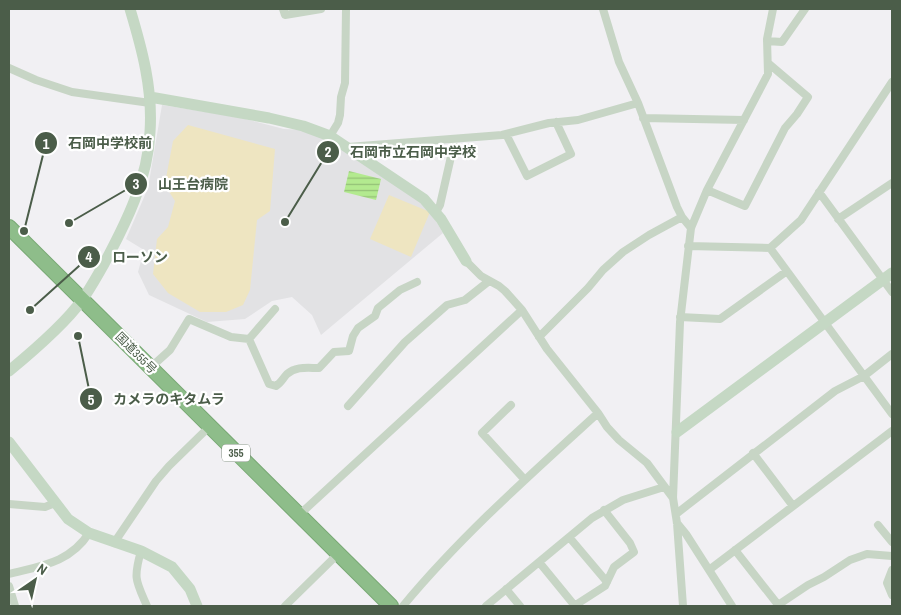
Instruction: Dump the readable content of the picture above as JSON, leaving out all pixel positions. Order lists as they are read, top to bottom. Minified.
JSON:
{"streets":{"highway":["国道355号","355"]},"places":["石岡市立石岡中学校","山王台病院","石岡中学校前","ローソン","カメラのキタムラ"],"north":"top right"}
